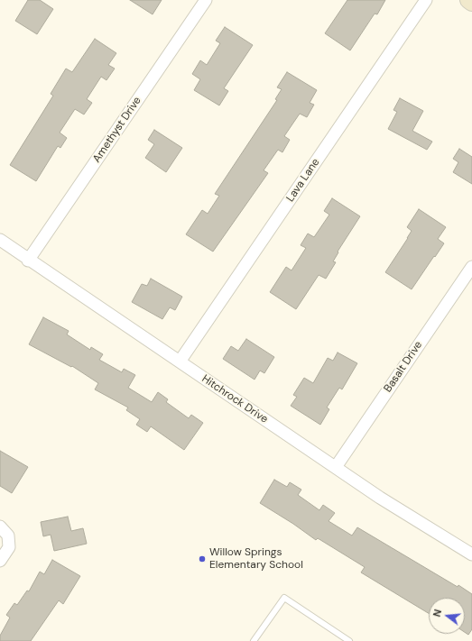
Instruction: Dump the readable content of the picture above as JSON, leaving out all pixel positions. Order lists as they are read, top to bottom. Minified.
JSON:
{"streets":{"street":["Amethyst Drive","Lava Lane","Basalt Drive","Hitchrock Drive"]},"crossings":[["Amethyst Drive","Hitchrock Drive"],["Lava Lane","Hitchrock Drive"],["Basalt Drive","Hitchrock Drive"]],"places":["Willow Springs Elementary School"],"north":"left"}
